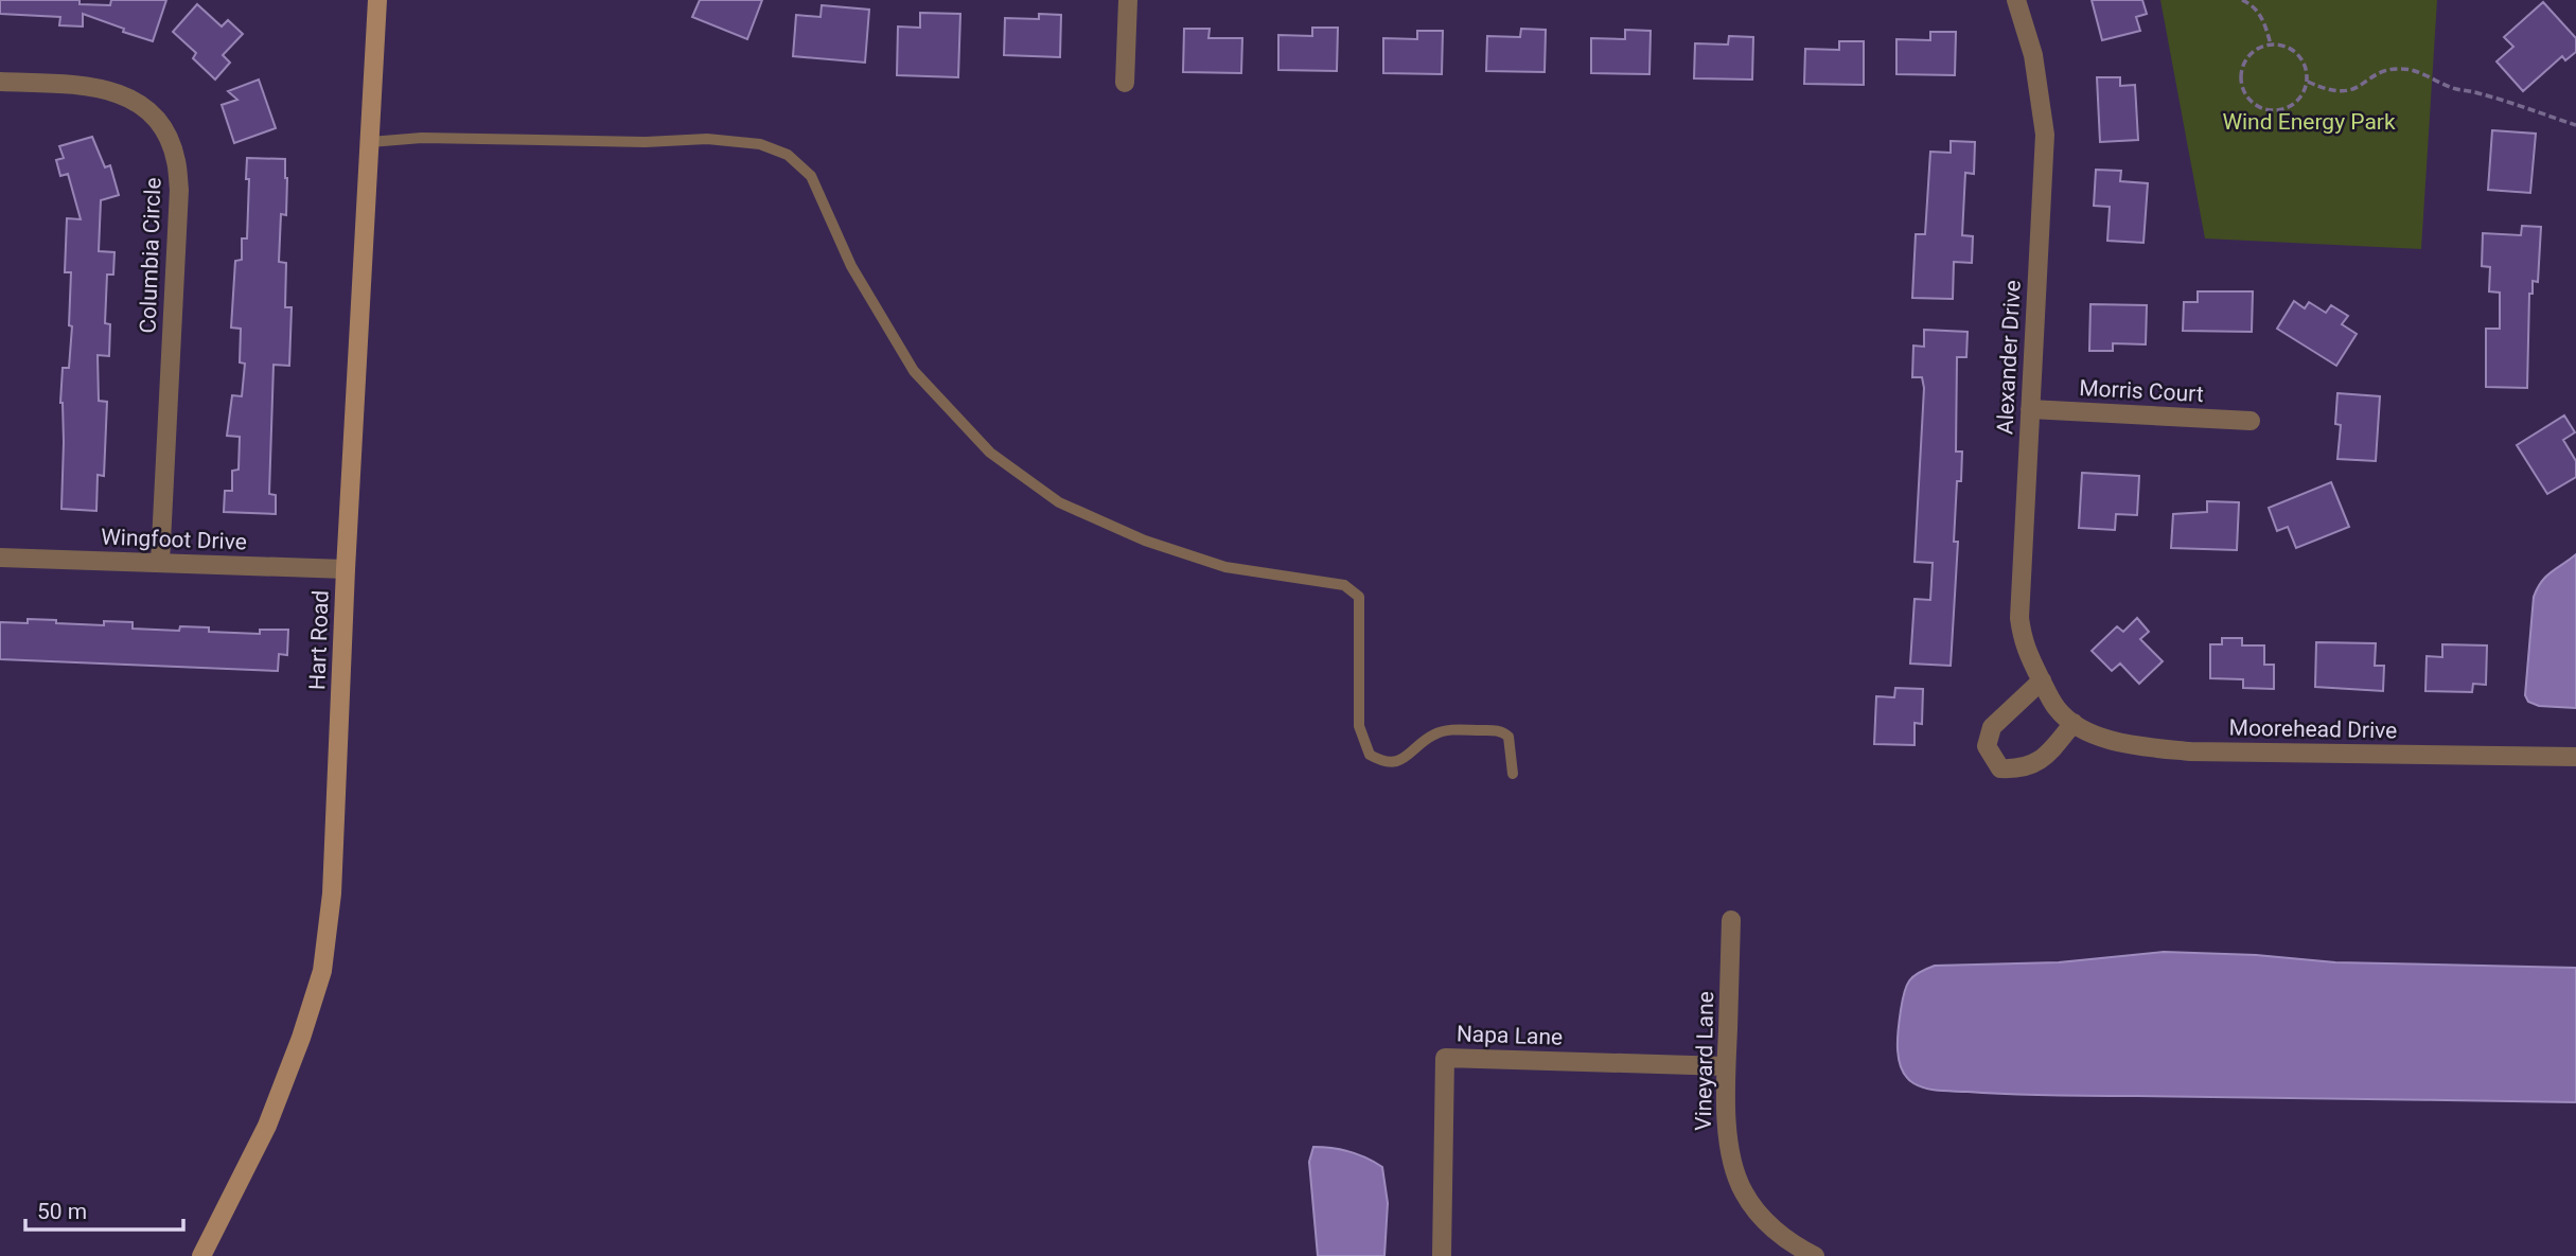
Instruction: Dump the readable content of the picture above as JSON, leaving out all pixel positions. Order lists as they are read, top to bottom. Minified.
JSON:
{"streets":{"street":["Columbia Circle","Alexander Drive","Morris Court","Wingfoot Drive","Hart Road","Moorehead Drive","Napa Lane","Vineyard Lane"]},"crossings":[["Columbia Circle","Wingfoot Drive"],["Alexander Drive","Morris Court"],["Alexander Drive","Moorehead Drive"],["Wingfoot Drive","Hart Road"],["Napa Lane","Vineyard Lane"]],"parks":["Wind Energy Park"],"scale_bar":"50 m"}
